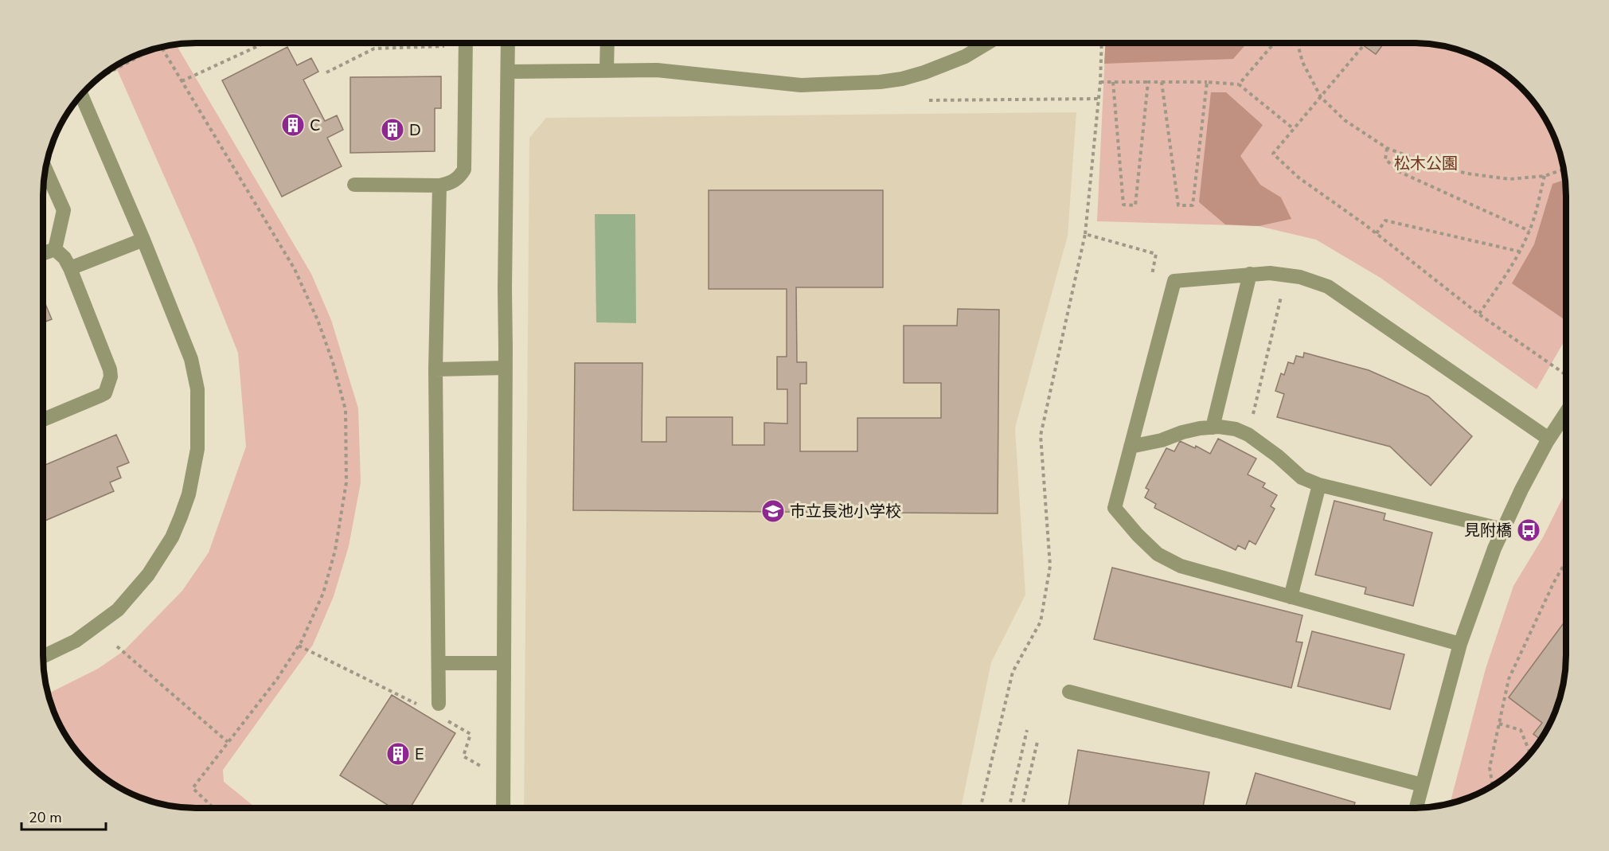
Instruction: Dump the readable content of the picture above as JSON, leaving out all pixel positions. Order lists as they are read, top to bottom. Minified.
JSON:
{"parks":["松木公園"],"places":{"building":["C","D","E"],"school or university":["市立長池小学校"],"bus stop":["見附橋"]},"scale_bar":"20 m"}
